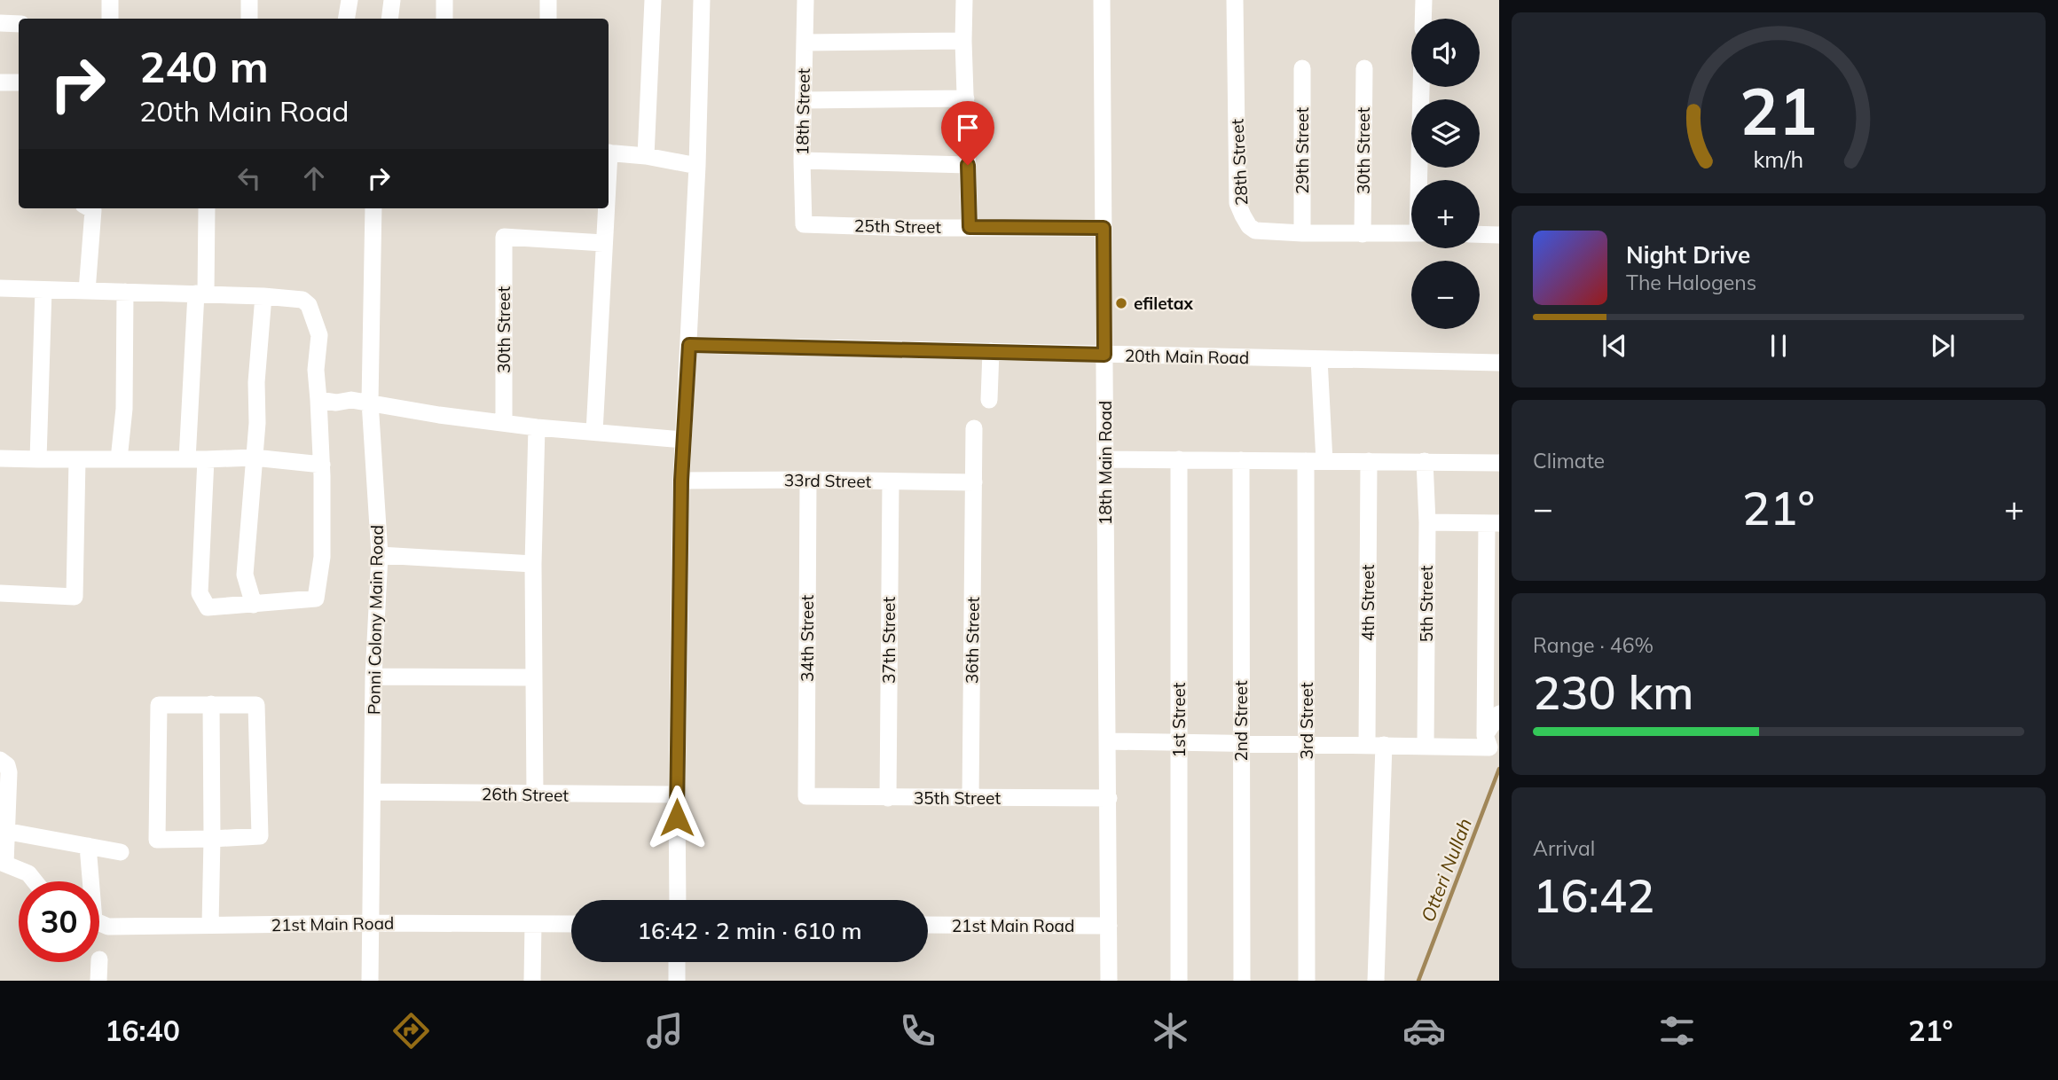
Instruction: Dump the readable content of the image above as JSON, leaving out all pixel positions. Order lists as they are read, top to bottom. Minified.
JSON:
{"streets":{"street":["18th Street","29th Street","30th Street","28th Street","25th Street","20th Main Road","18th Main Road","33rd Street","4th Street","5th Street","Ponni Colony Main Road","34th Street","37th Street","36th Street","1st Street","2nd Street","3rd Street","26th Street","35th Street","21st Main Road"]},"crossings":[["18th Street","25th Street"],["29th Street","28th Street"],["30th Street","28th Street"],["25th Street","18th Main Road"],["20th Main Road","18th Main Road"],["18th Main Road","35th Street"],["18th Main Road","21st Main Road"],["33rd Street","34th Street"],["33rd Street","37th Street"],["33rd Street","36th Street"],["Ponni Colony Main Road","26th Street"],["Ponni Colony Main Road","21st Main Road"],["34th Street","35th Street"],["37th Street","35th Street"],["36th Street","35th Street"]],"water":["Otteri Nullah"],"places":["efiletax"],"page":{"map_buttons":["+","−"],"turn":["240 m","20th Main Road"],"song":["Night Drive","The Halogens"],"tile":["Climate",["Range · 46%","230 km"],["Arrival","16:42"]],"heat":["−","21°","+"],"limit":"30","trip":"16:42 · 2 min · 610 m","tabs":["16:40","21°"],"gauge":["21","km/h"]}}
